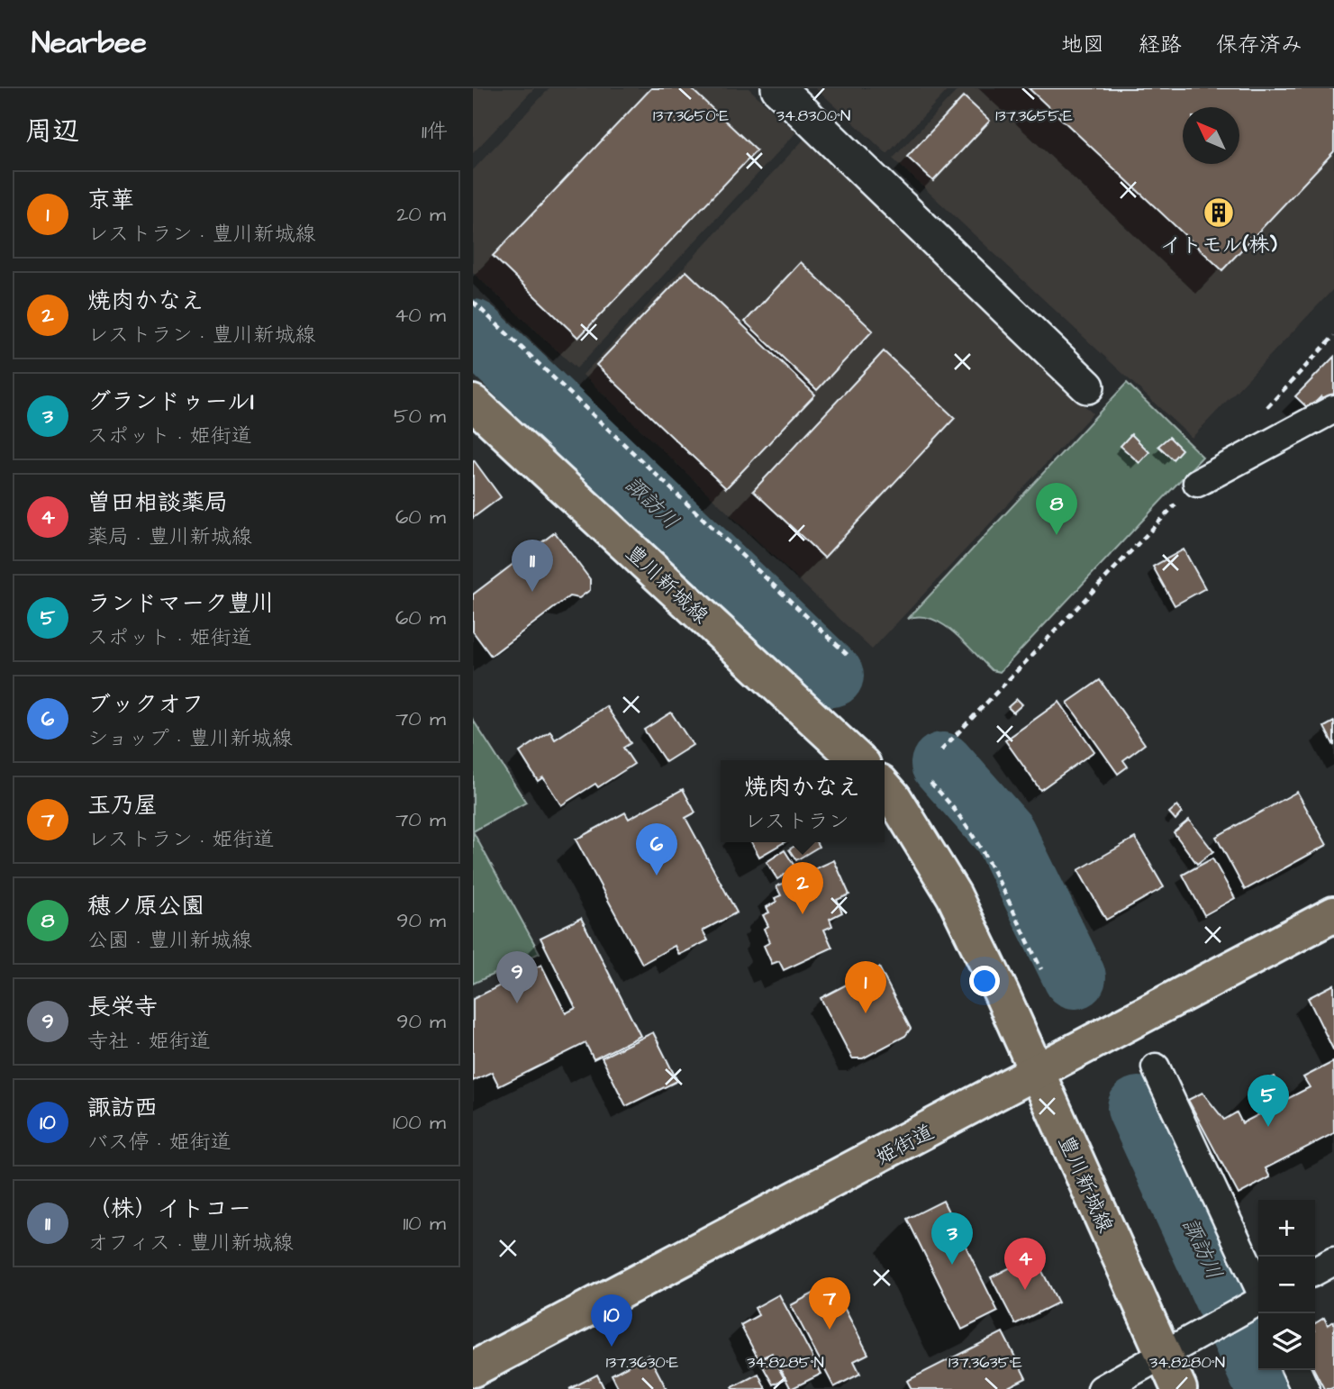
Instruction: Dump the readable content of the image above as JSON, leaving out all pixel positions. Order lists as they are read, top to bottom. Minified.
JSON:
{"streets":{"main road":["豊川新城線","姫街道"]},"crossings":[["豊川新城線","姫街道"]],"water":["諏訪川"],"places":{"building":["イトモル(株)"]},"north":"top left","page":{"header":"Nearbee","nav":["地図","経路","保存済み"],"heading":["周辺","11件"],"list":[{"mark":"1","name":"京華","note":"レストラン · 豊川新城線","value":"20 m"},{"mark":"2","name":"焼肉かなえ","note":"レストラン · 豊川新城線","value":"40 m"},{"mark":"3","name":"グランドゥールI","note":"スポット · 姫街道","value":"50 m"},{"mark":"4","name":"曽田相談薬局","note":"薬局 · 豊川新城線","value":"60 m"},{"mark":"5","name":"ランドマーク豊川","note":"スポット · 姫街道","value":"60 m"},{"mark":"6","name":"ブックオフ","note":"ショップ · 豊川新城線","value":"70 m"},{"mark":"7","name":"玉乃屋","note":"レストラン · 姫街道","value":"70 m"},{"mark":"8","name":"穂ノ原公園","note":"公園 · 豊川新城線","value":"90 m"},{"mark":"9","name":"長栄寺","note":"寺社 · 姫街道","value":"90 m"},{"mark":"10","name":"諏訪西","note":"バス停 · 姫街道","value":"100 m"},{"mark":"11","name":"（株）イトコー","note":"オフィス · 豊川新城線","value":"110 m"}],"pins":["8","11","6","2","9","1","5","3","4","7","10"],"popup":["焼肉かなえ","レストラン"],"map_buttons":["+","−"]},"coordinates":["137.3650°E","137.3655°E","34.8300°N","34.8285°N","34.8280°N","137.3630°E","137.3635°E"]}
